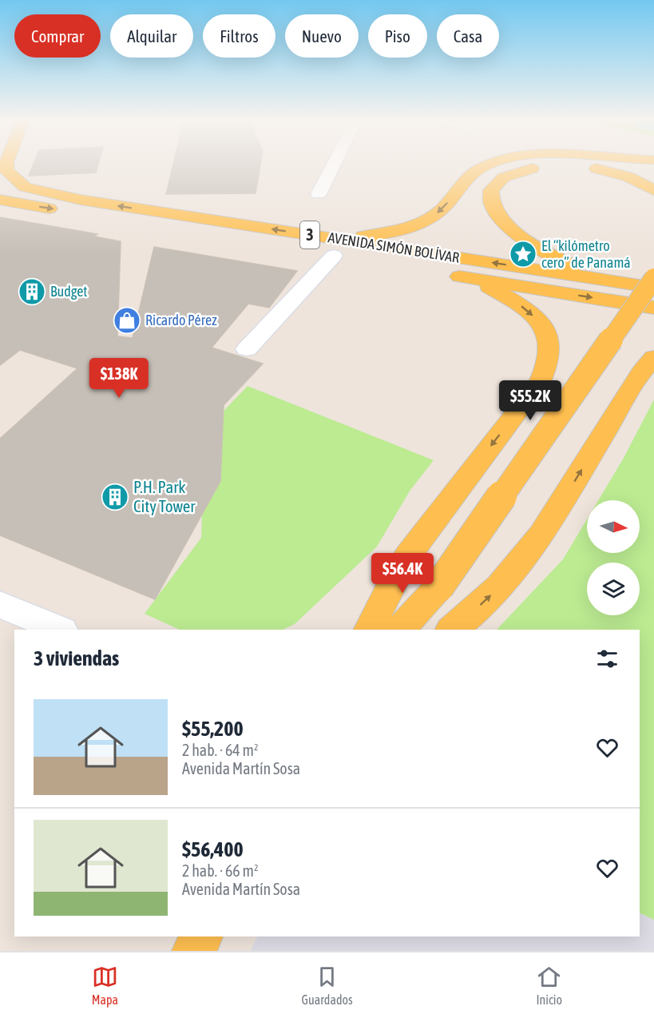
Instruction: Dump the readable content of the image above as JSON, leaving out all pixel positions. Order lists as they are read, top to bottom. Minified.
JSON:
{"streets":{"main road":["3","AVENIDA SIMÓN BOLÍVAR"]},"places":{"place":["El “kilómetro cero” de Panamá"],"building":["Budget","P.H. Park City Tower"],"shop":["Ricardo Pérez"]},"north":"right","page":{"chip":["Comprar","Alquilar","Filtros","Nuevo","Piso","Casa"],"price":["$138K","$55.2K","$56.4K"],"heading":"3 viviendas","list":[{"name":"$55,200","note":"2 hab. · 64 m² · Avenida Martín Sosa"},{"name":"$56,400","note":"2 hab. · 66 m² · Avenida Martín Sosa"}],"tabs":["Mapa","Guardados","Inicio"]}}
